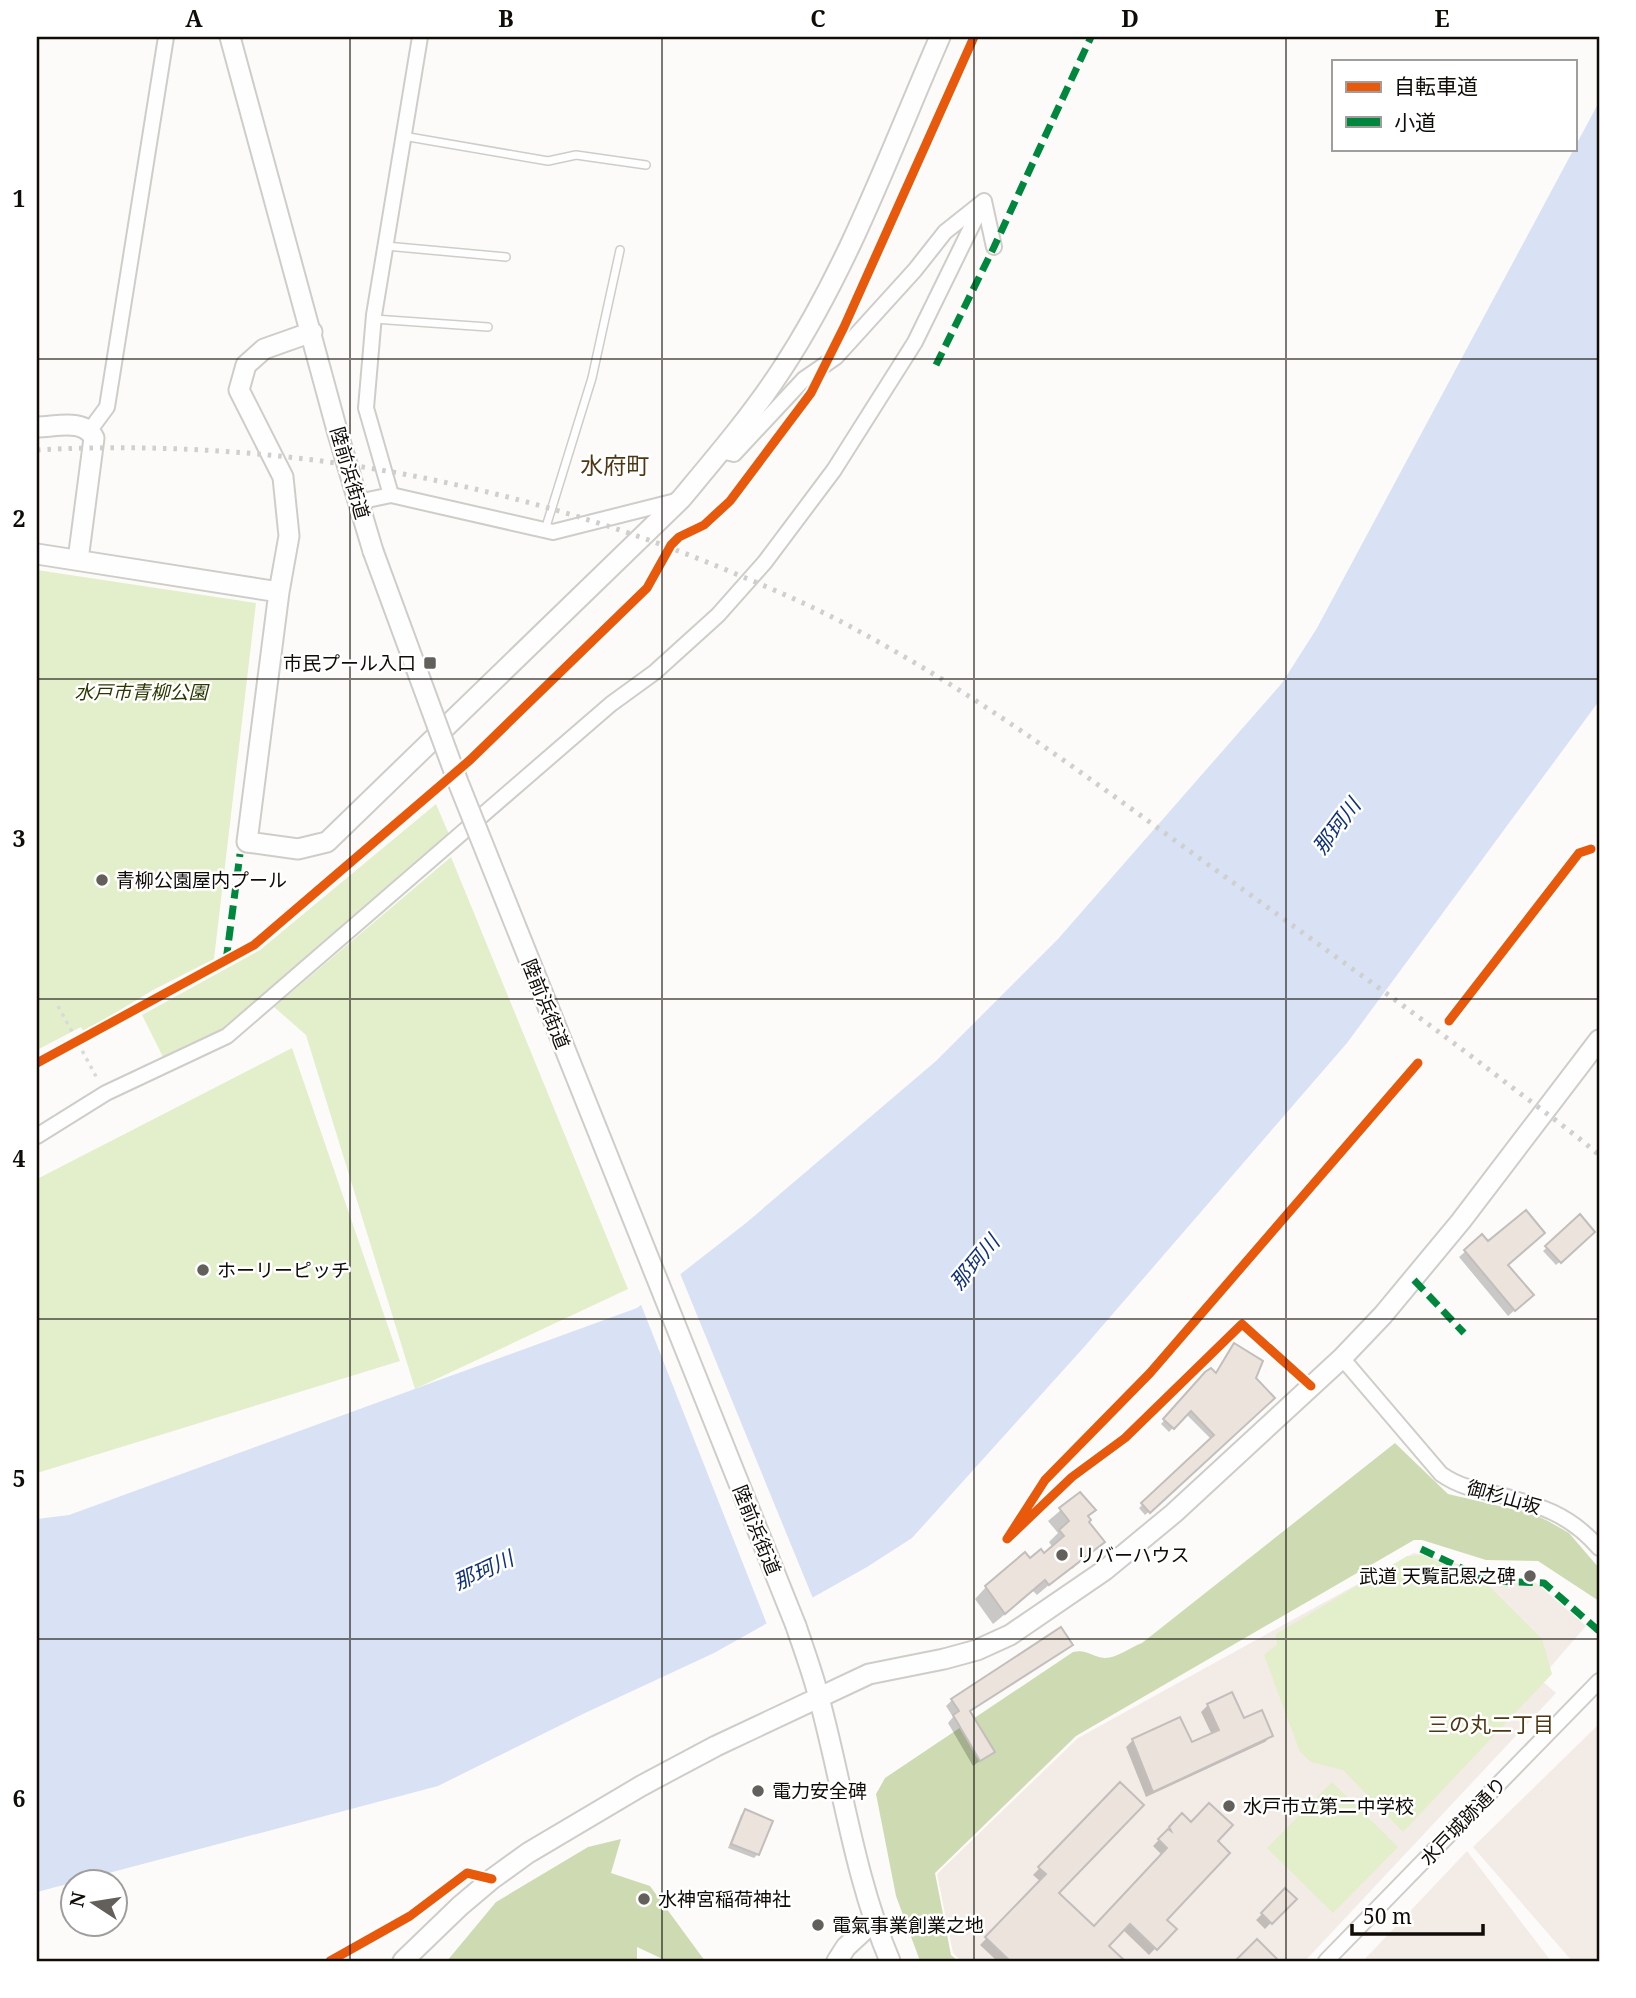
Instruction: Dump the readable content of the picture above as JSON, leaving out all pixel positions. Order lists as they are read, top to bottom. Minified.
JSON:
{"streets":{"street":["陸前浜街道","御杉山坂","水戸城跡通り"]},"districts":["水府町","三の丸二丁目"],"water":["那珂川"],"parks":["水戸市青柳公園"],"places":{"transit":["市民プール入口"],"other":["青柳公園屋内プール","ホーリーピッチ","リバーハウス","武道 天覧記恩之碑","電力安全碑","水戸市立第二中学校","水神宮稲荷神社","電氣事業創業之地"]},"legend":["自転車道","小道"],"scale_bar":"50 m","north":"left","grid":{"columns":["A","B","C","D","E"],"rows":["1","2","3","4","5","6"]}}
